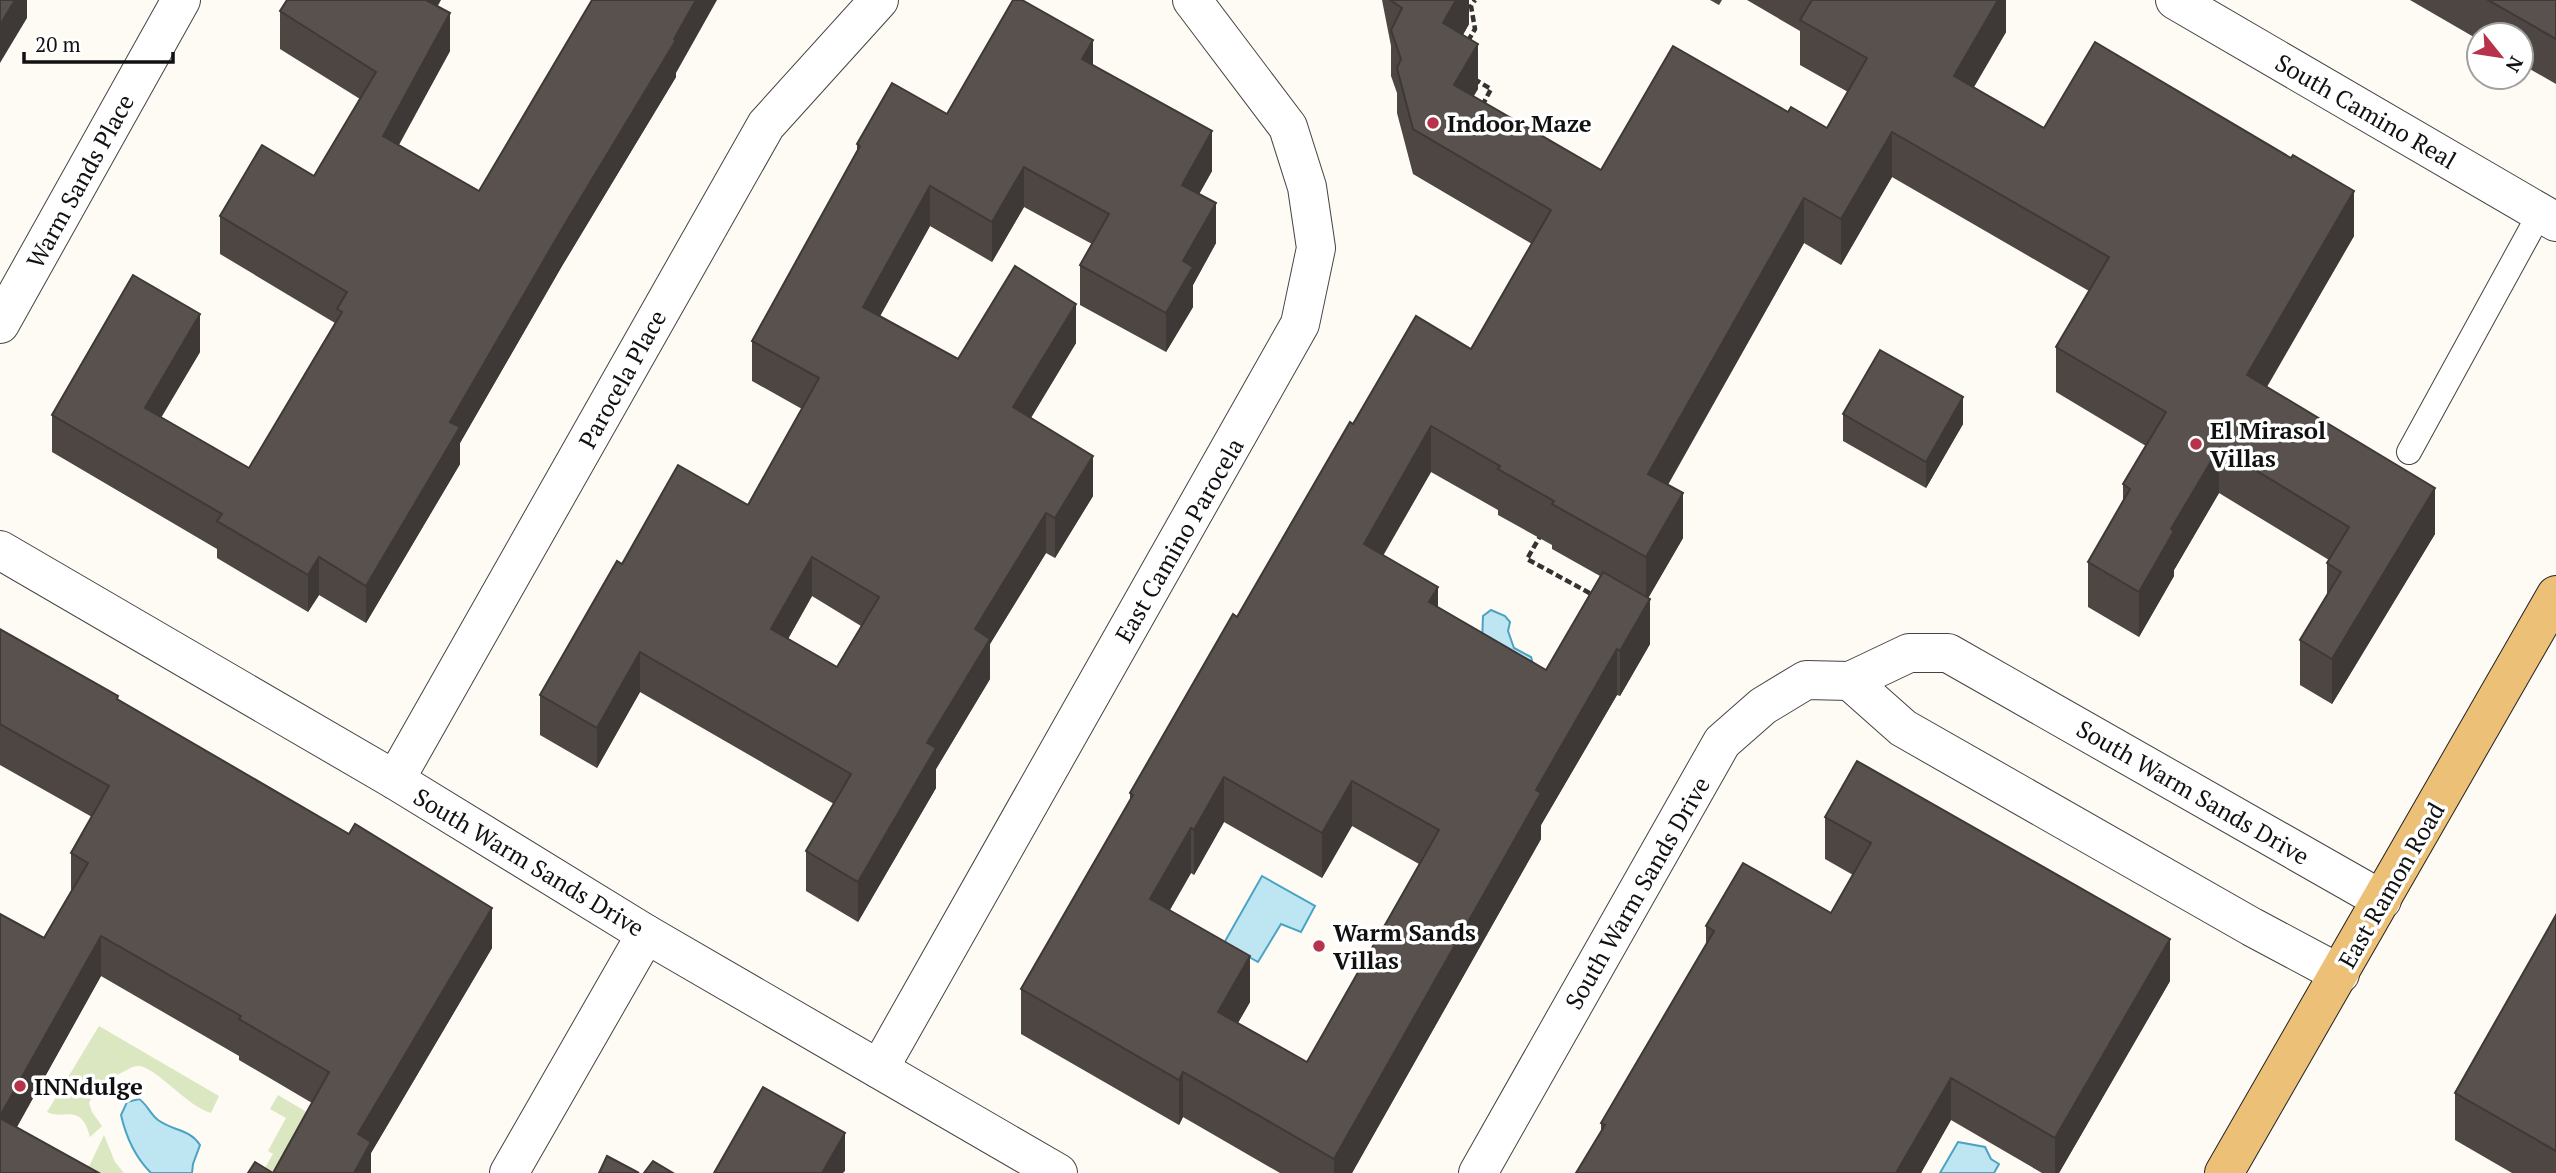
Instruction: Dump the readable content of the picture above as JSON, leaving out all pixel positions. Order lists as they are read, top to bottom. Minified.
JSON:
{"streets":{"main road":["East Ramon Road"],"street":["South Camino Real","Warm Sands Place","Parocela Place","East Camino Parocela","South Warm Sands Drive"]},"crossings":[["Parocela Place","South Warm Sands Drive"],["East Camino Parocela","South Warm Sands Drive"],["South Warm Sands Drive","East Ramon Road"]],"places":["Indoor Maze","El Mirasol Villas","Warm Sands Villas","INNdulge"],"scale_bar":"20 m","north":"bottom right"}
